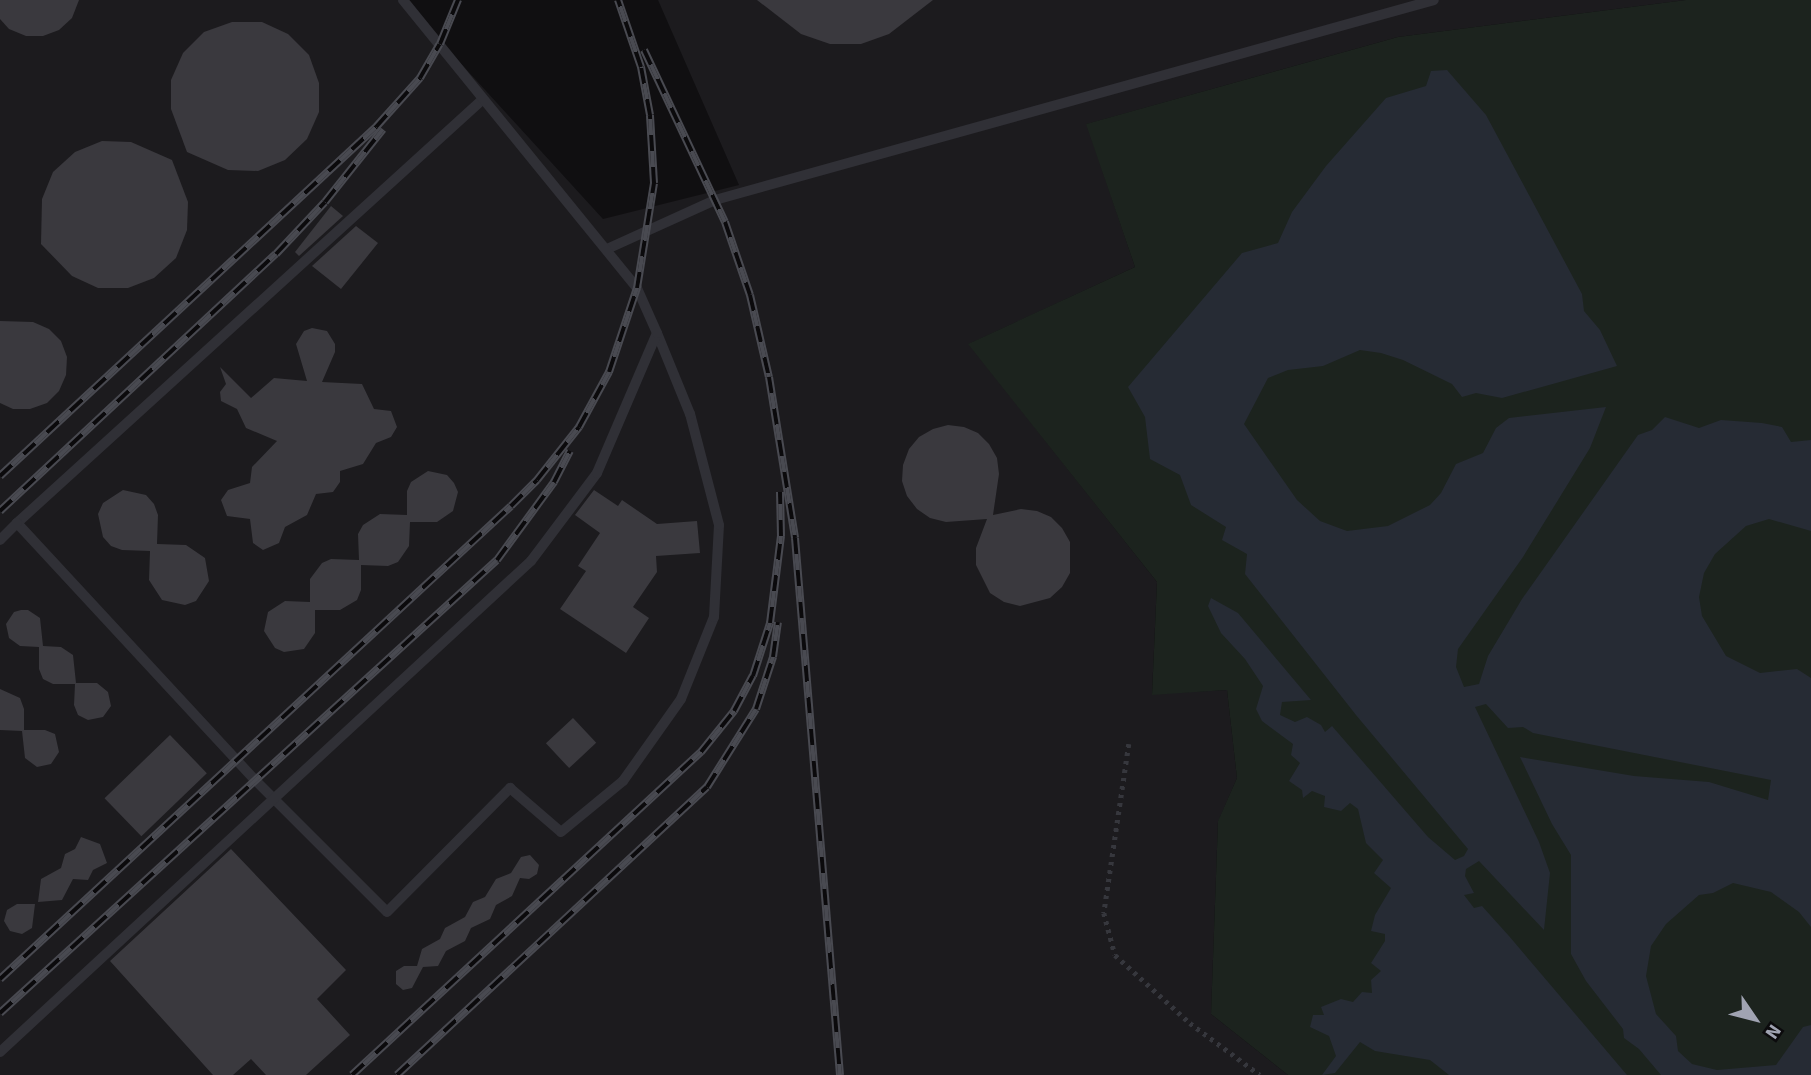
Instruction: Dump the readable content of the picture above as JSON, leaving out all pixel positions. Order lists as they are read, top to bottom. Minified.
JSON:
{"north":"bottom right"}
